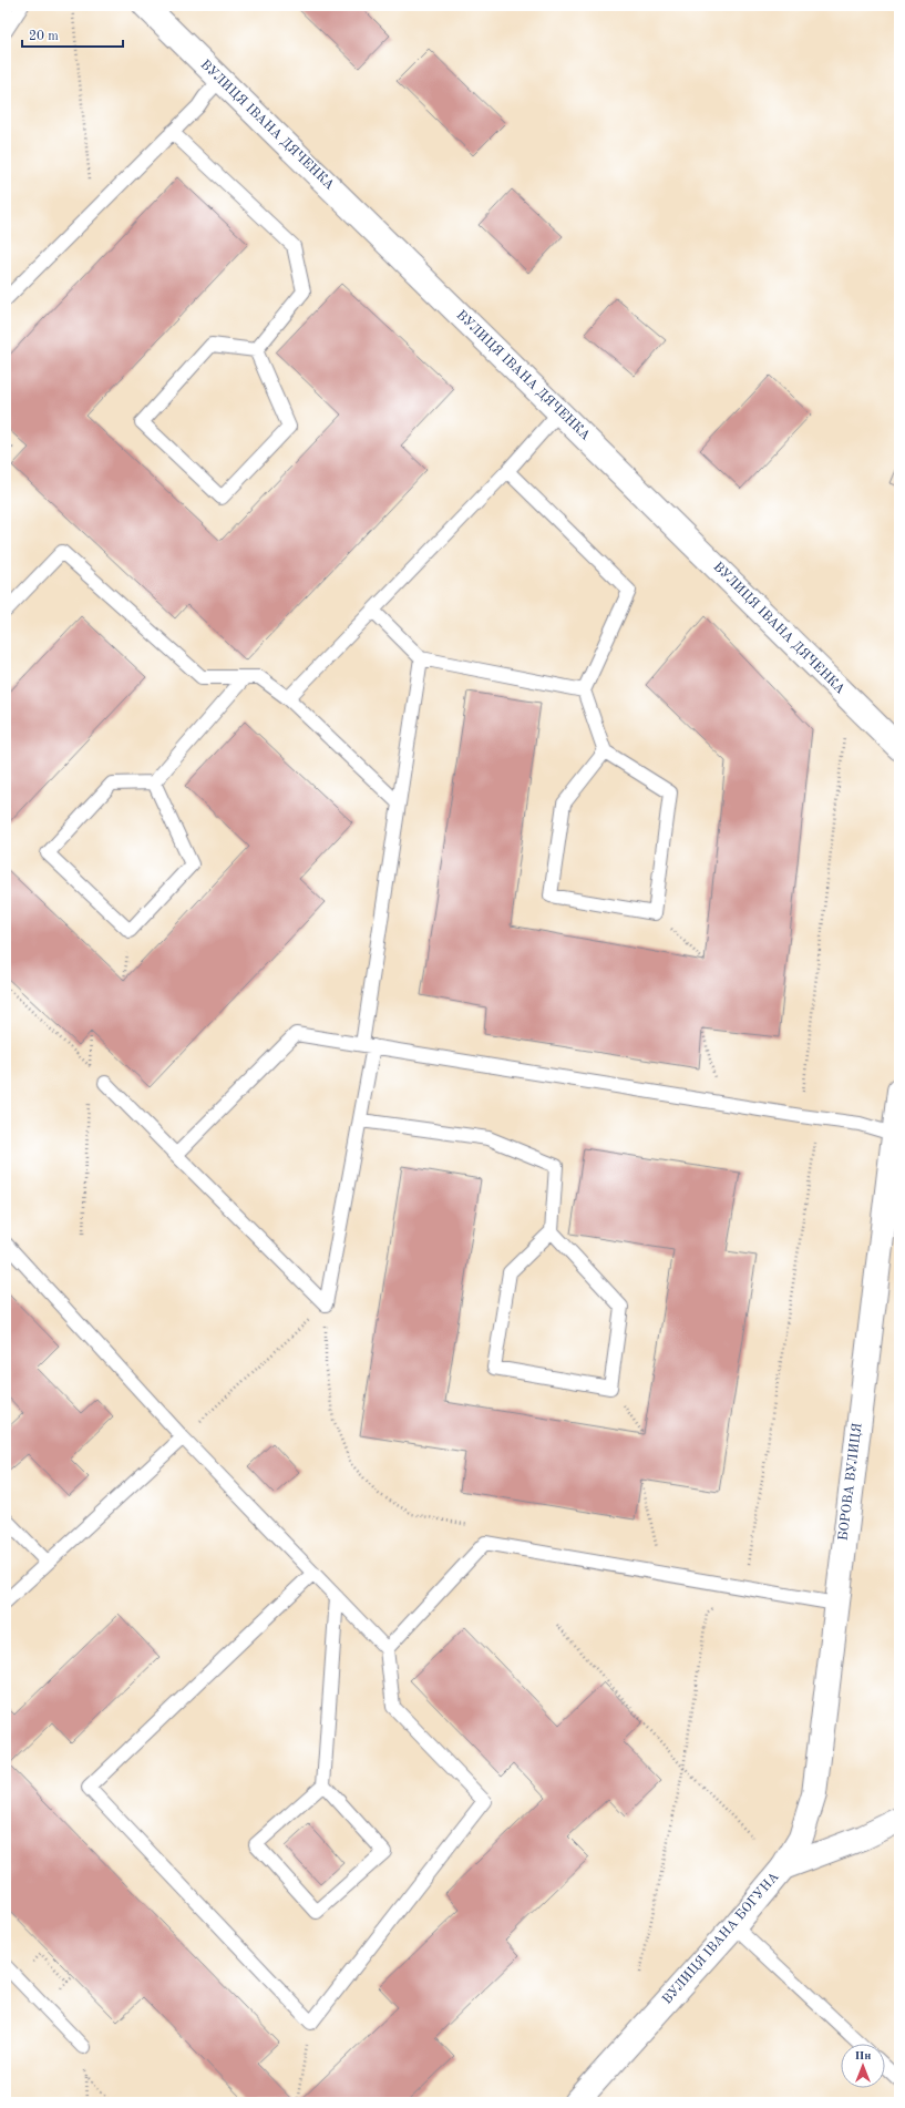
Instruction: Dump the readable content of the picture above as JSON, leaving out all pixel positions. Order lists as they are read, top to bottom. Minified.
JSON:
{"streets":{"street":["ВУЛИЦЯ ІВАНА ДЯЧЕНКА","БОРОВА ВУЛИЦЯ","ВУЛИЦЯ ІВАНА БОГУНА"]},"crossings":[["БОРОВА ВУЛИЦЯ","ВУЛИЦЯ ІВАНА БОГУНА"]],"scale_bar":"20 m","north":"top"}
